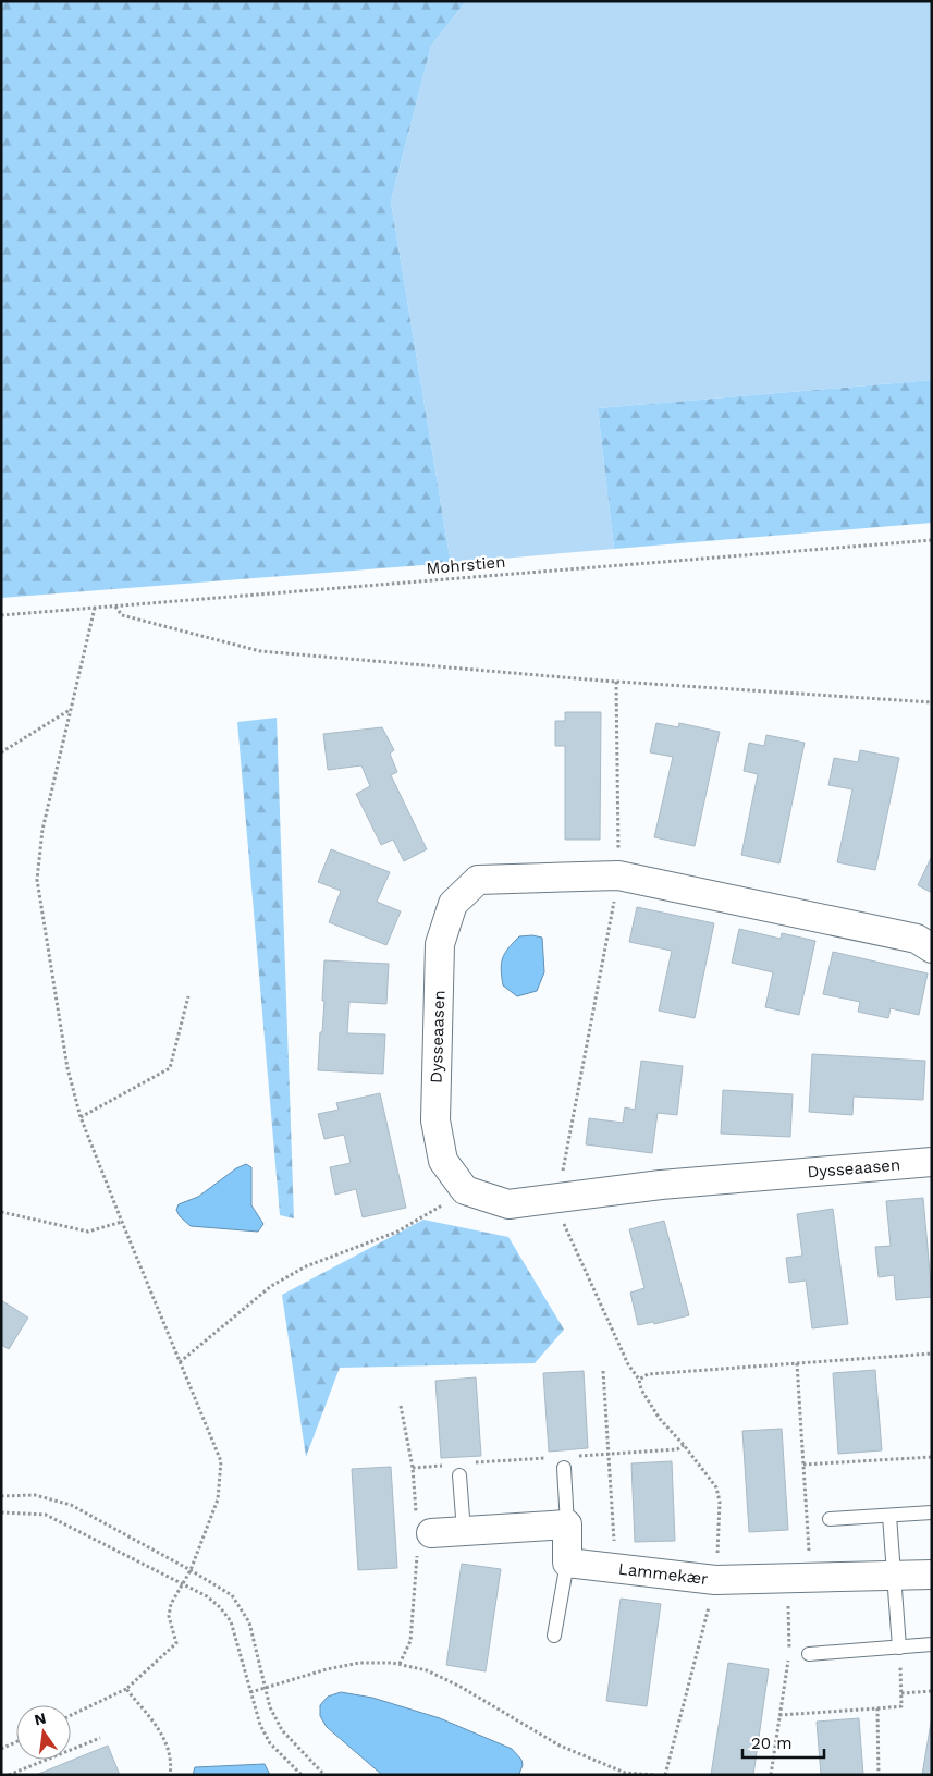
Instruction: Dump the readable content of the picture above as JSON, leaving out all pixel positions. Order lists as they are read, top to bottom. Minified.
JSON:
{"streets":{"street":["Dysseaasen","Lammekær"],"path":["Mohrstien"]},"scale_bar":"20 m","north":"top"}
